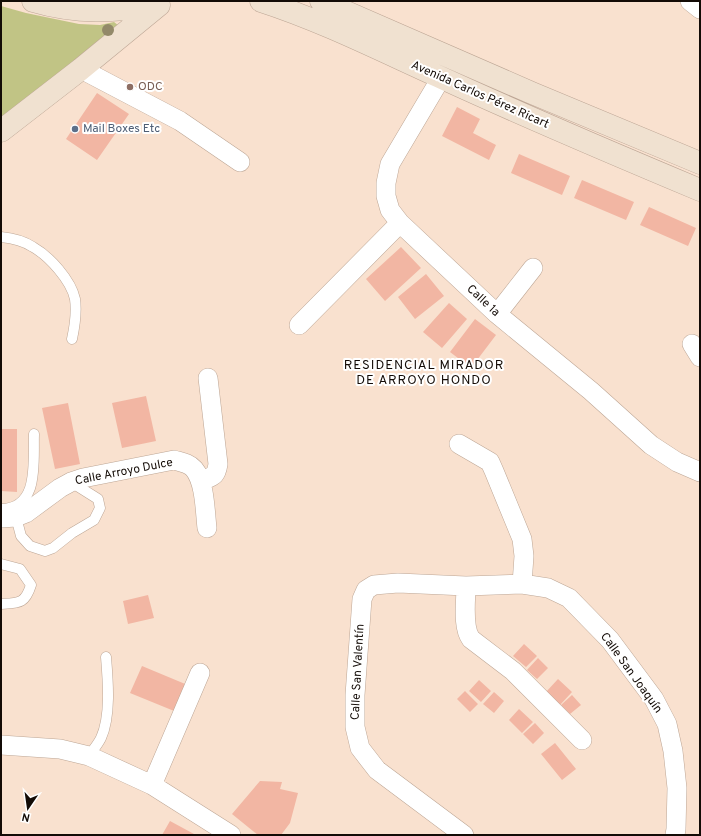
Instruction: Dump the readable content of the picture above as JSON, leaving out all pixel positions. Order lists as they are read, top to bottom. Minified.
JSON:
{"streets":{"main road":["Avenida Carlos Pérez Ricart"],"street":["Calle 1a","Calle Arroyo Dulce","Calle San Valentín","Calle San Joaquín"]},"crossings":[["Avenida Carlos Pérez Ricart","Calle 1a"],["Calle San Valentín","Calle San Joaquín"]],"districts":["RESIDENCIAL MIRADOR DE ARROYO HONDO"],"places":["ODC","Mail Boxes Etc"],"north":"bottom"}
